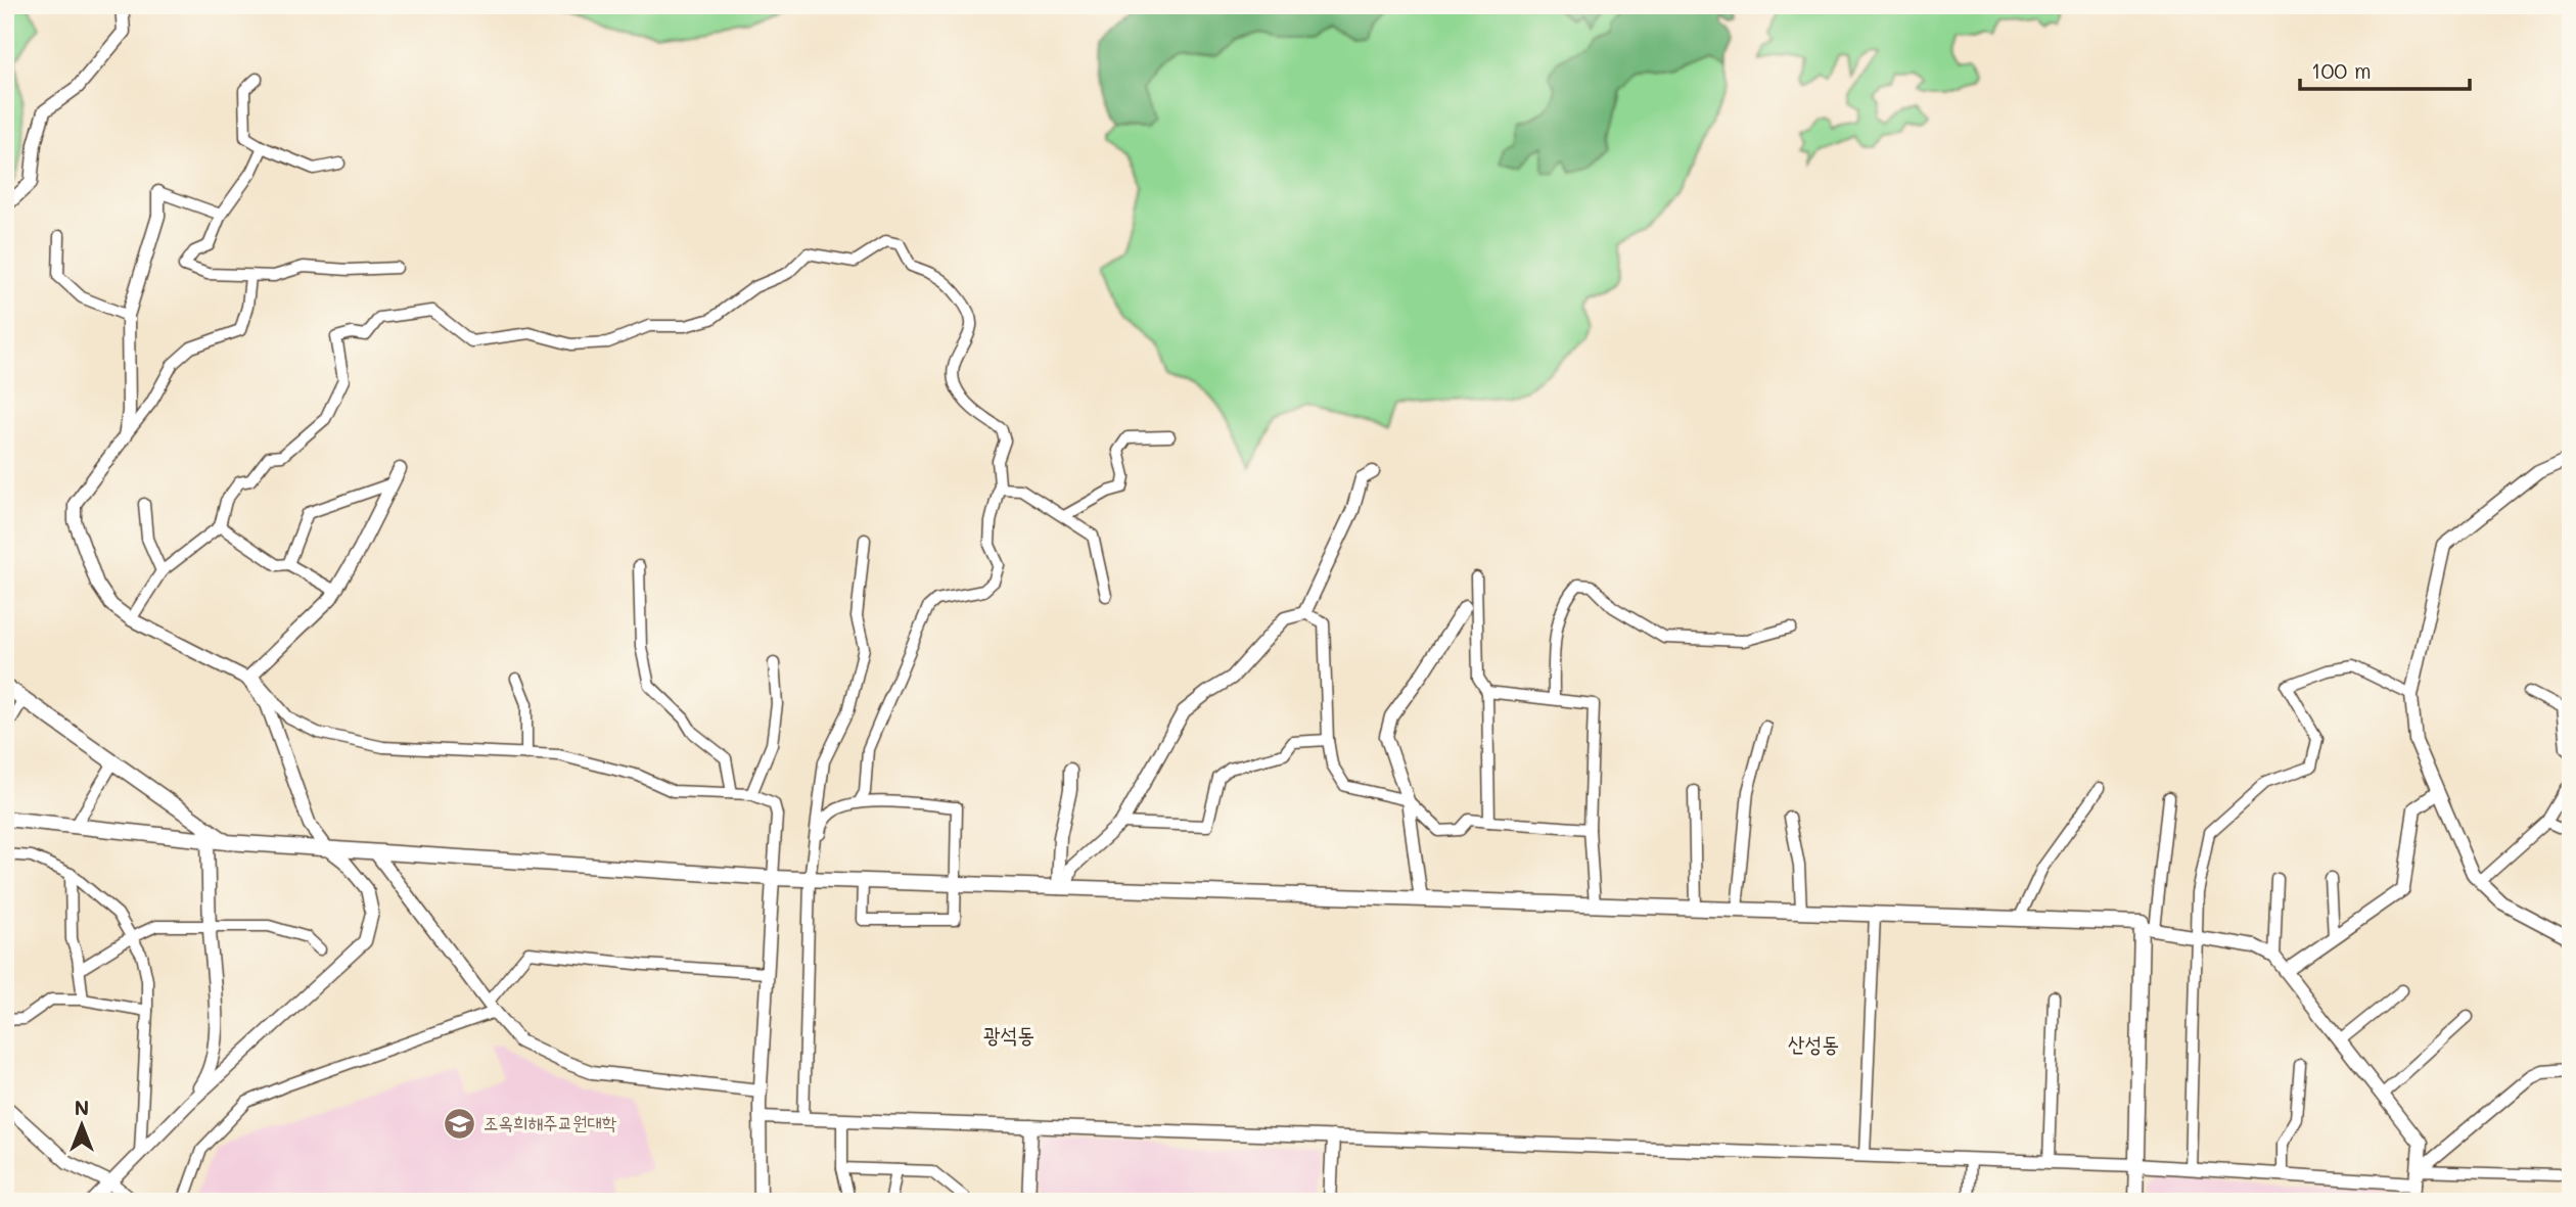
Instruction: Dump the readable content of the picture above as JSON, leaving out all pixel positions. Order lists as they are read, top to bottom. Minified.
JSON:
{"districts":["광석동","산성동"],"places":{"school or university":["조옥희해주교원대학"]},"scale_bar":"100 m","north":"top"}
